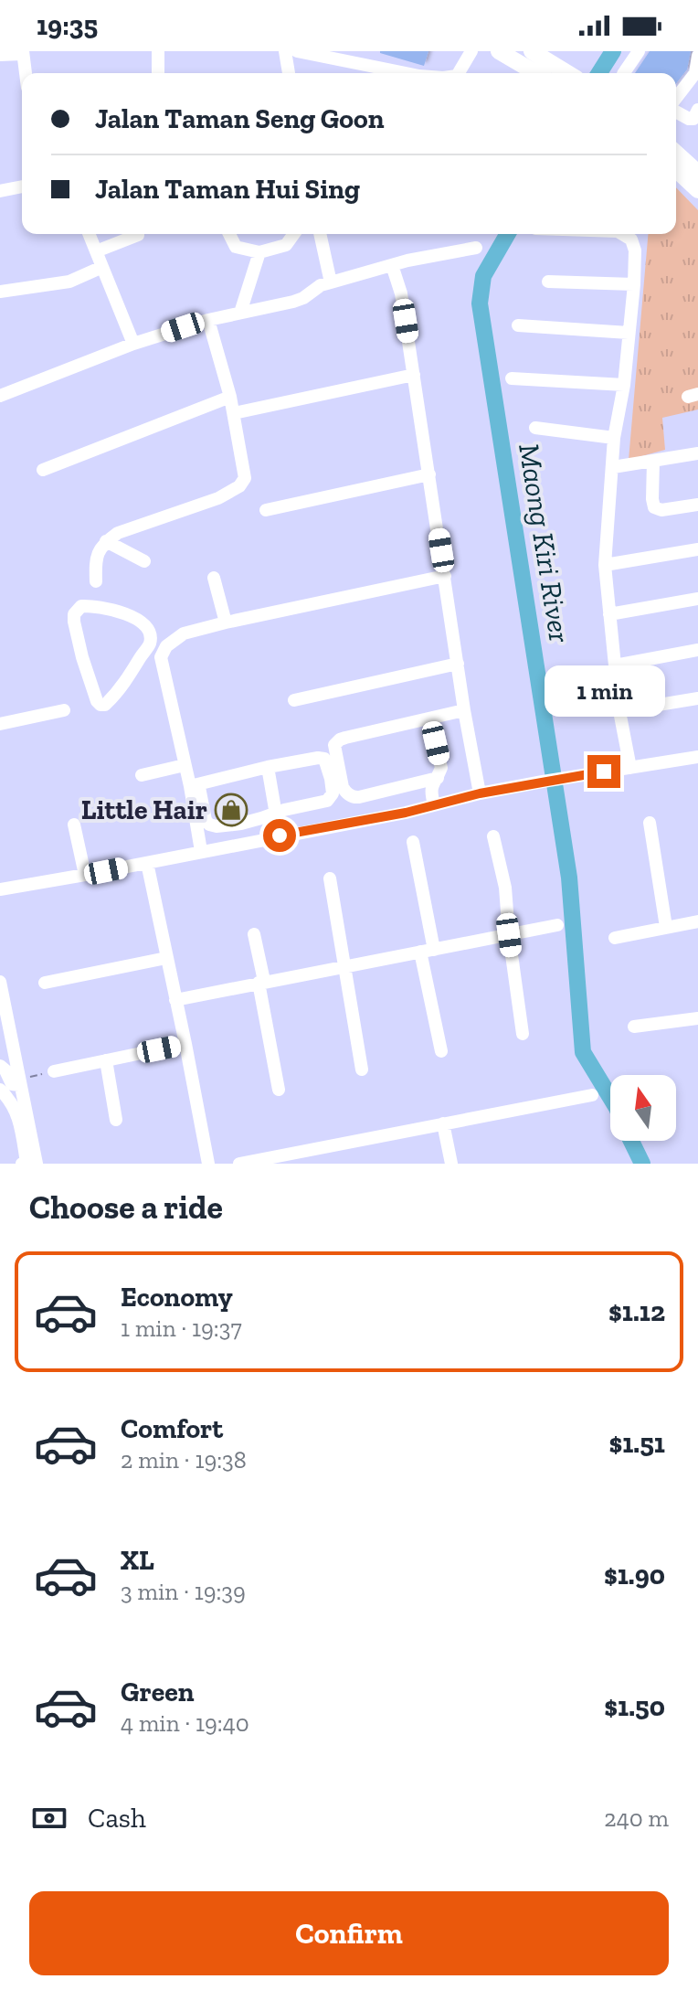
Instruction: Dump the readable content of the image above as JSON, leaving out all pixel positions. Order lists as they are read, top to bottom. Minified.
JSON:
{"water":["Maong Kiri River"],"places":{"shop":["Little Hair"]},"north":"top","page":{"status":"19:35","banner":["Jalan Taman Seng Goon","Jalan Taman Hui Sing"],"bubble":"1 min","heading":"Choose a ride","list":[{"name":"Economy","note":"1 min · 19:37","value":"$1.12"},{"name":"Comfort","note":"2 min · 19:38","value":"$1.51"},{"name":"XL","note":"3 min · 19:39","value":"$1.90"},{"name":"Green","note":"4 min · 19:40","value":"$1.50"}],"pay":["Cash","240 m"],"buttons":"Confirm"}}
